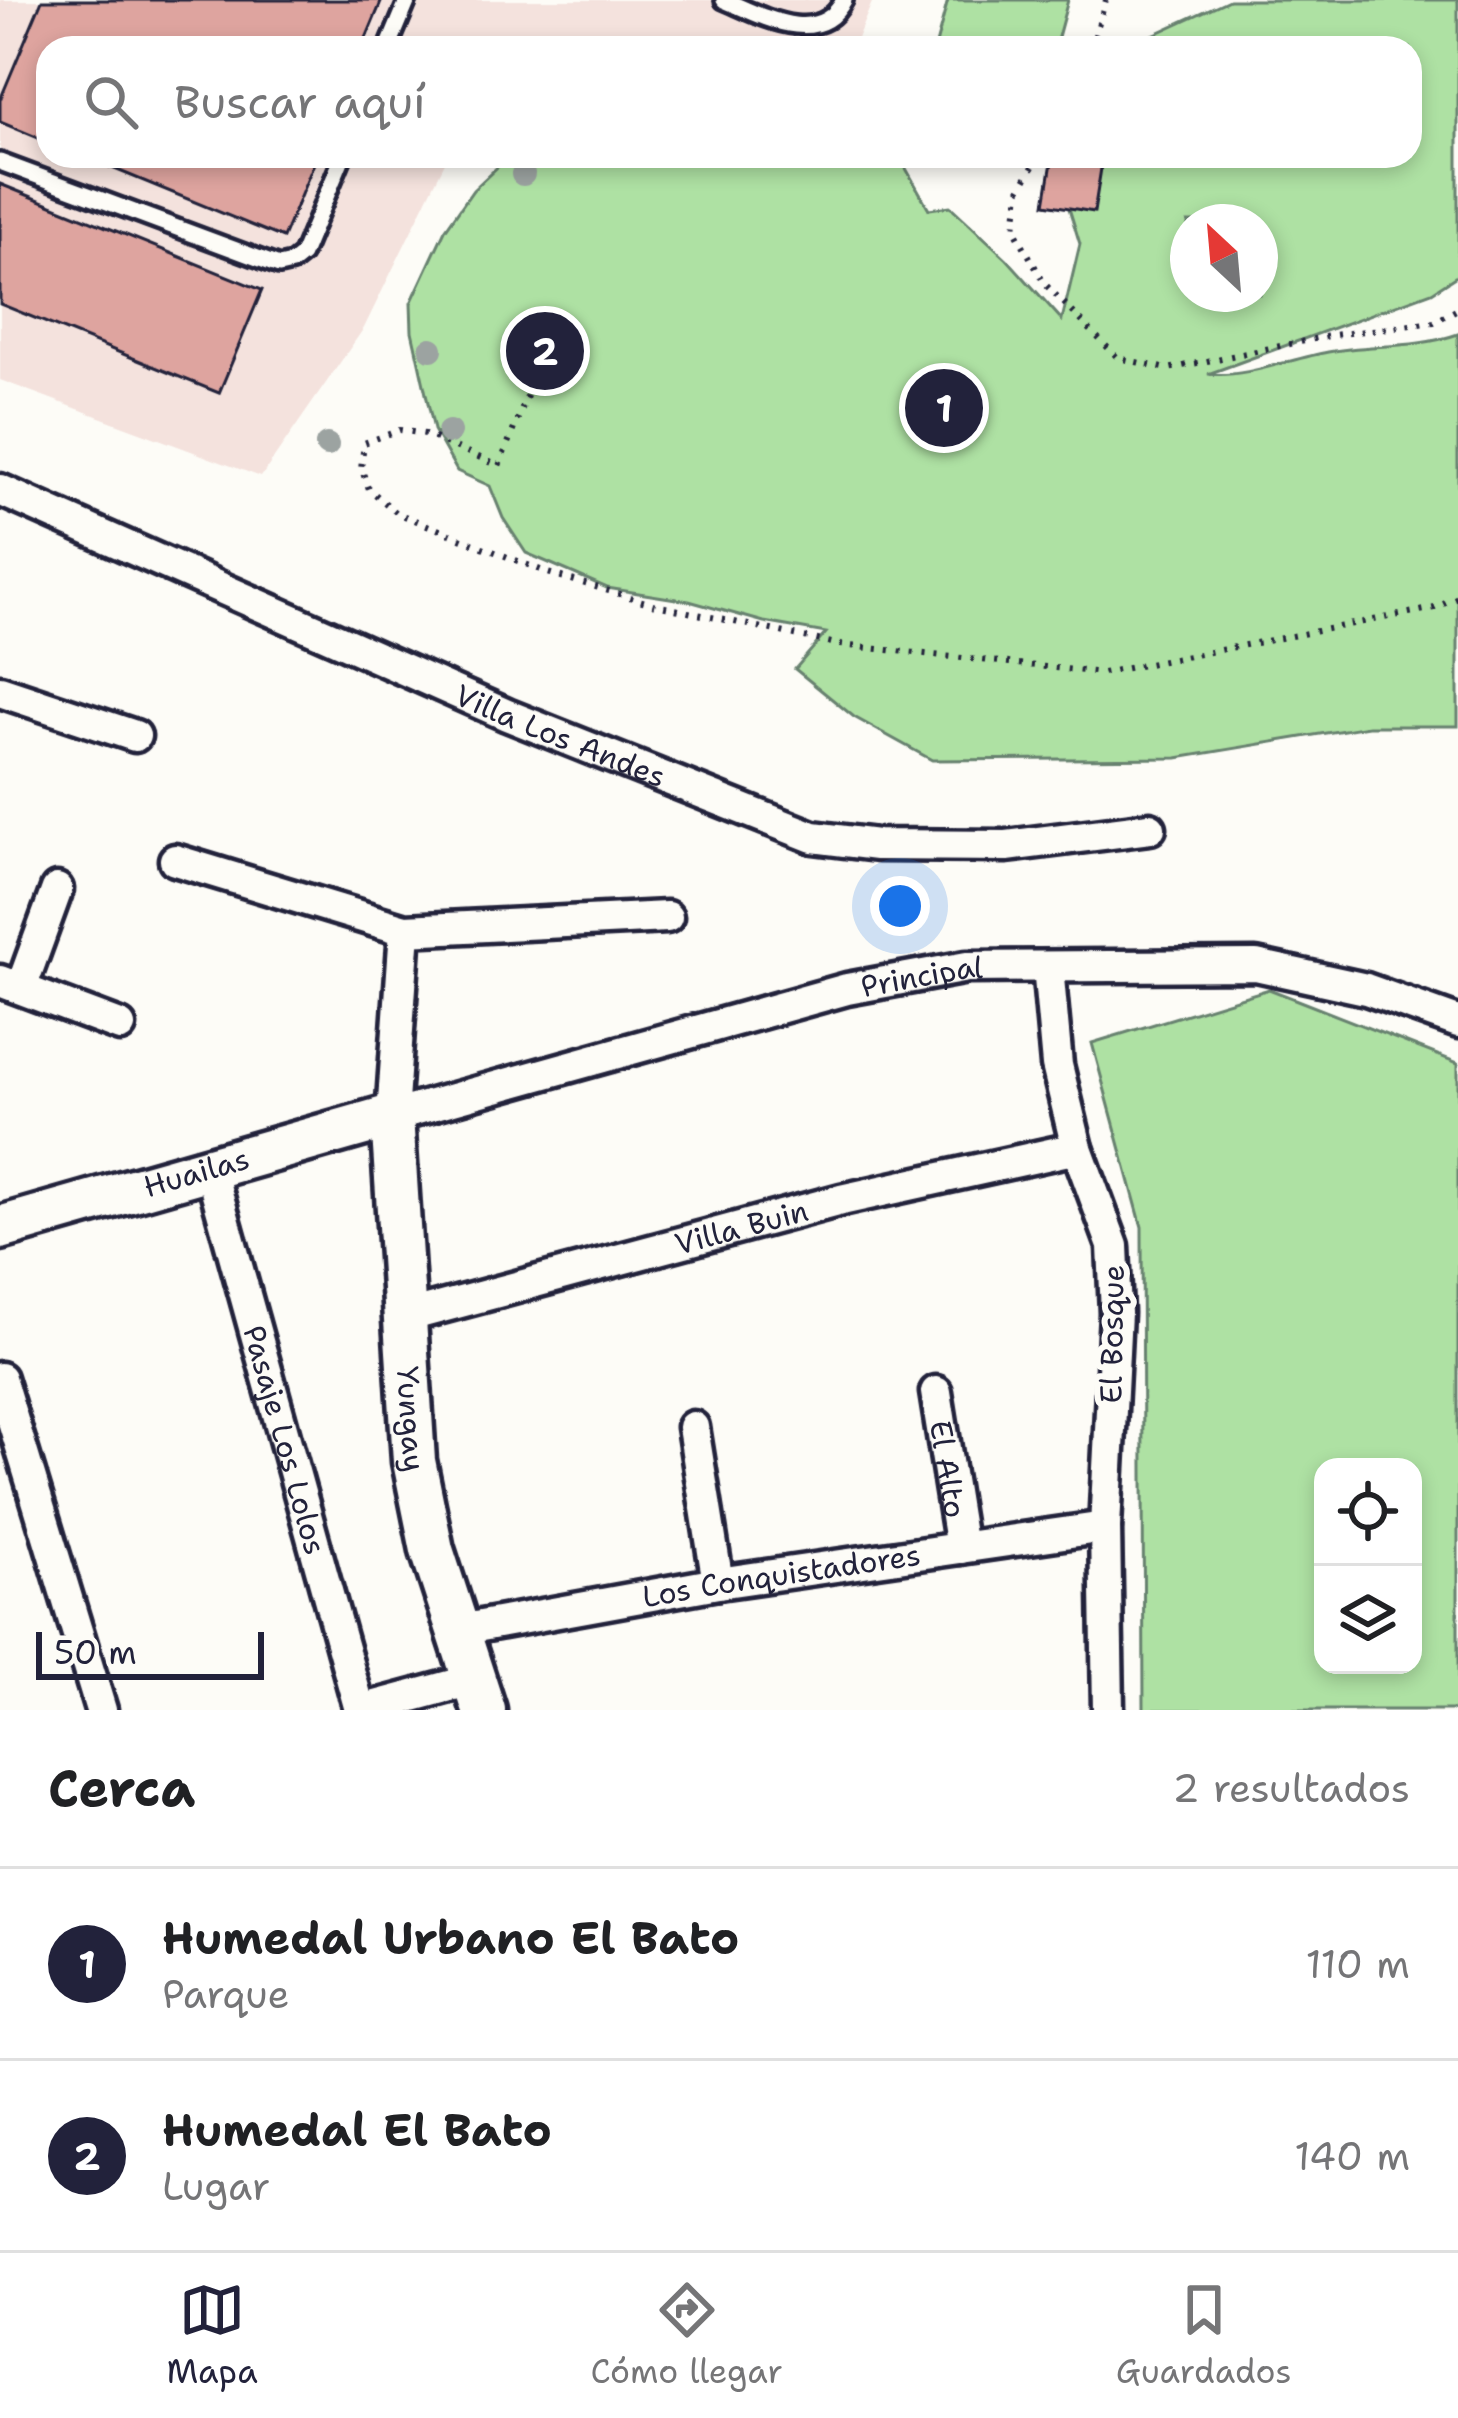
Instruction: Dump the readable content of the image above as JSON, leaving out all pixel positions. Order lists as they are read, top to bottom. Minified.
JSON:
{"streets":{"street":["Villa Los Andes","Principal","Huailas","Villa Buin","El Bosque","Yungay","Pasaje Los Lolos","El Alto","Los Conquistadores"]},"crossings":[["Principal","Huailas"],["Principal","El Bosque"],["Principal","Yungay"],["Huailas","Yungay"],["Huailas","Pasaje Los Lolos"],["Villa Buin","El Bosque"],["Villa Buin","Yungay"],["El Bosque","Los Conquistadores"],["Yungay","Los Conquistadores"],["El Alto","Los Conquistadores"]],"scale_bar":"50 m","north":"top left","page":{"search":"Buscar aquí","pins":["2","1"],"scale":"50 m","heading":["Cerca","2 resultados"],"list":[{"mark":"1","name":"Humedal Urbano El Bato","note":"Parque","value":"110 m"},{"mark":"2","name":"Humedal El Bato","note":"Lugar","value":"140 m"}],"nav":["Mapa","Cómo llegar","Guardados"]}}
